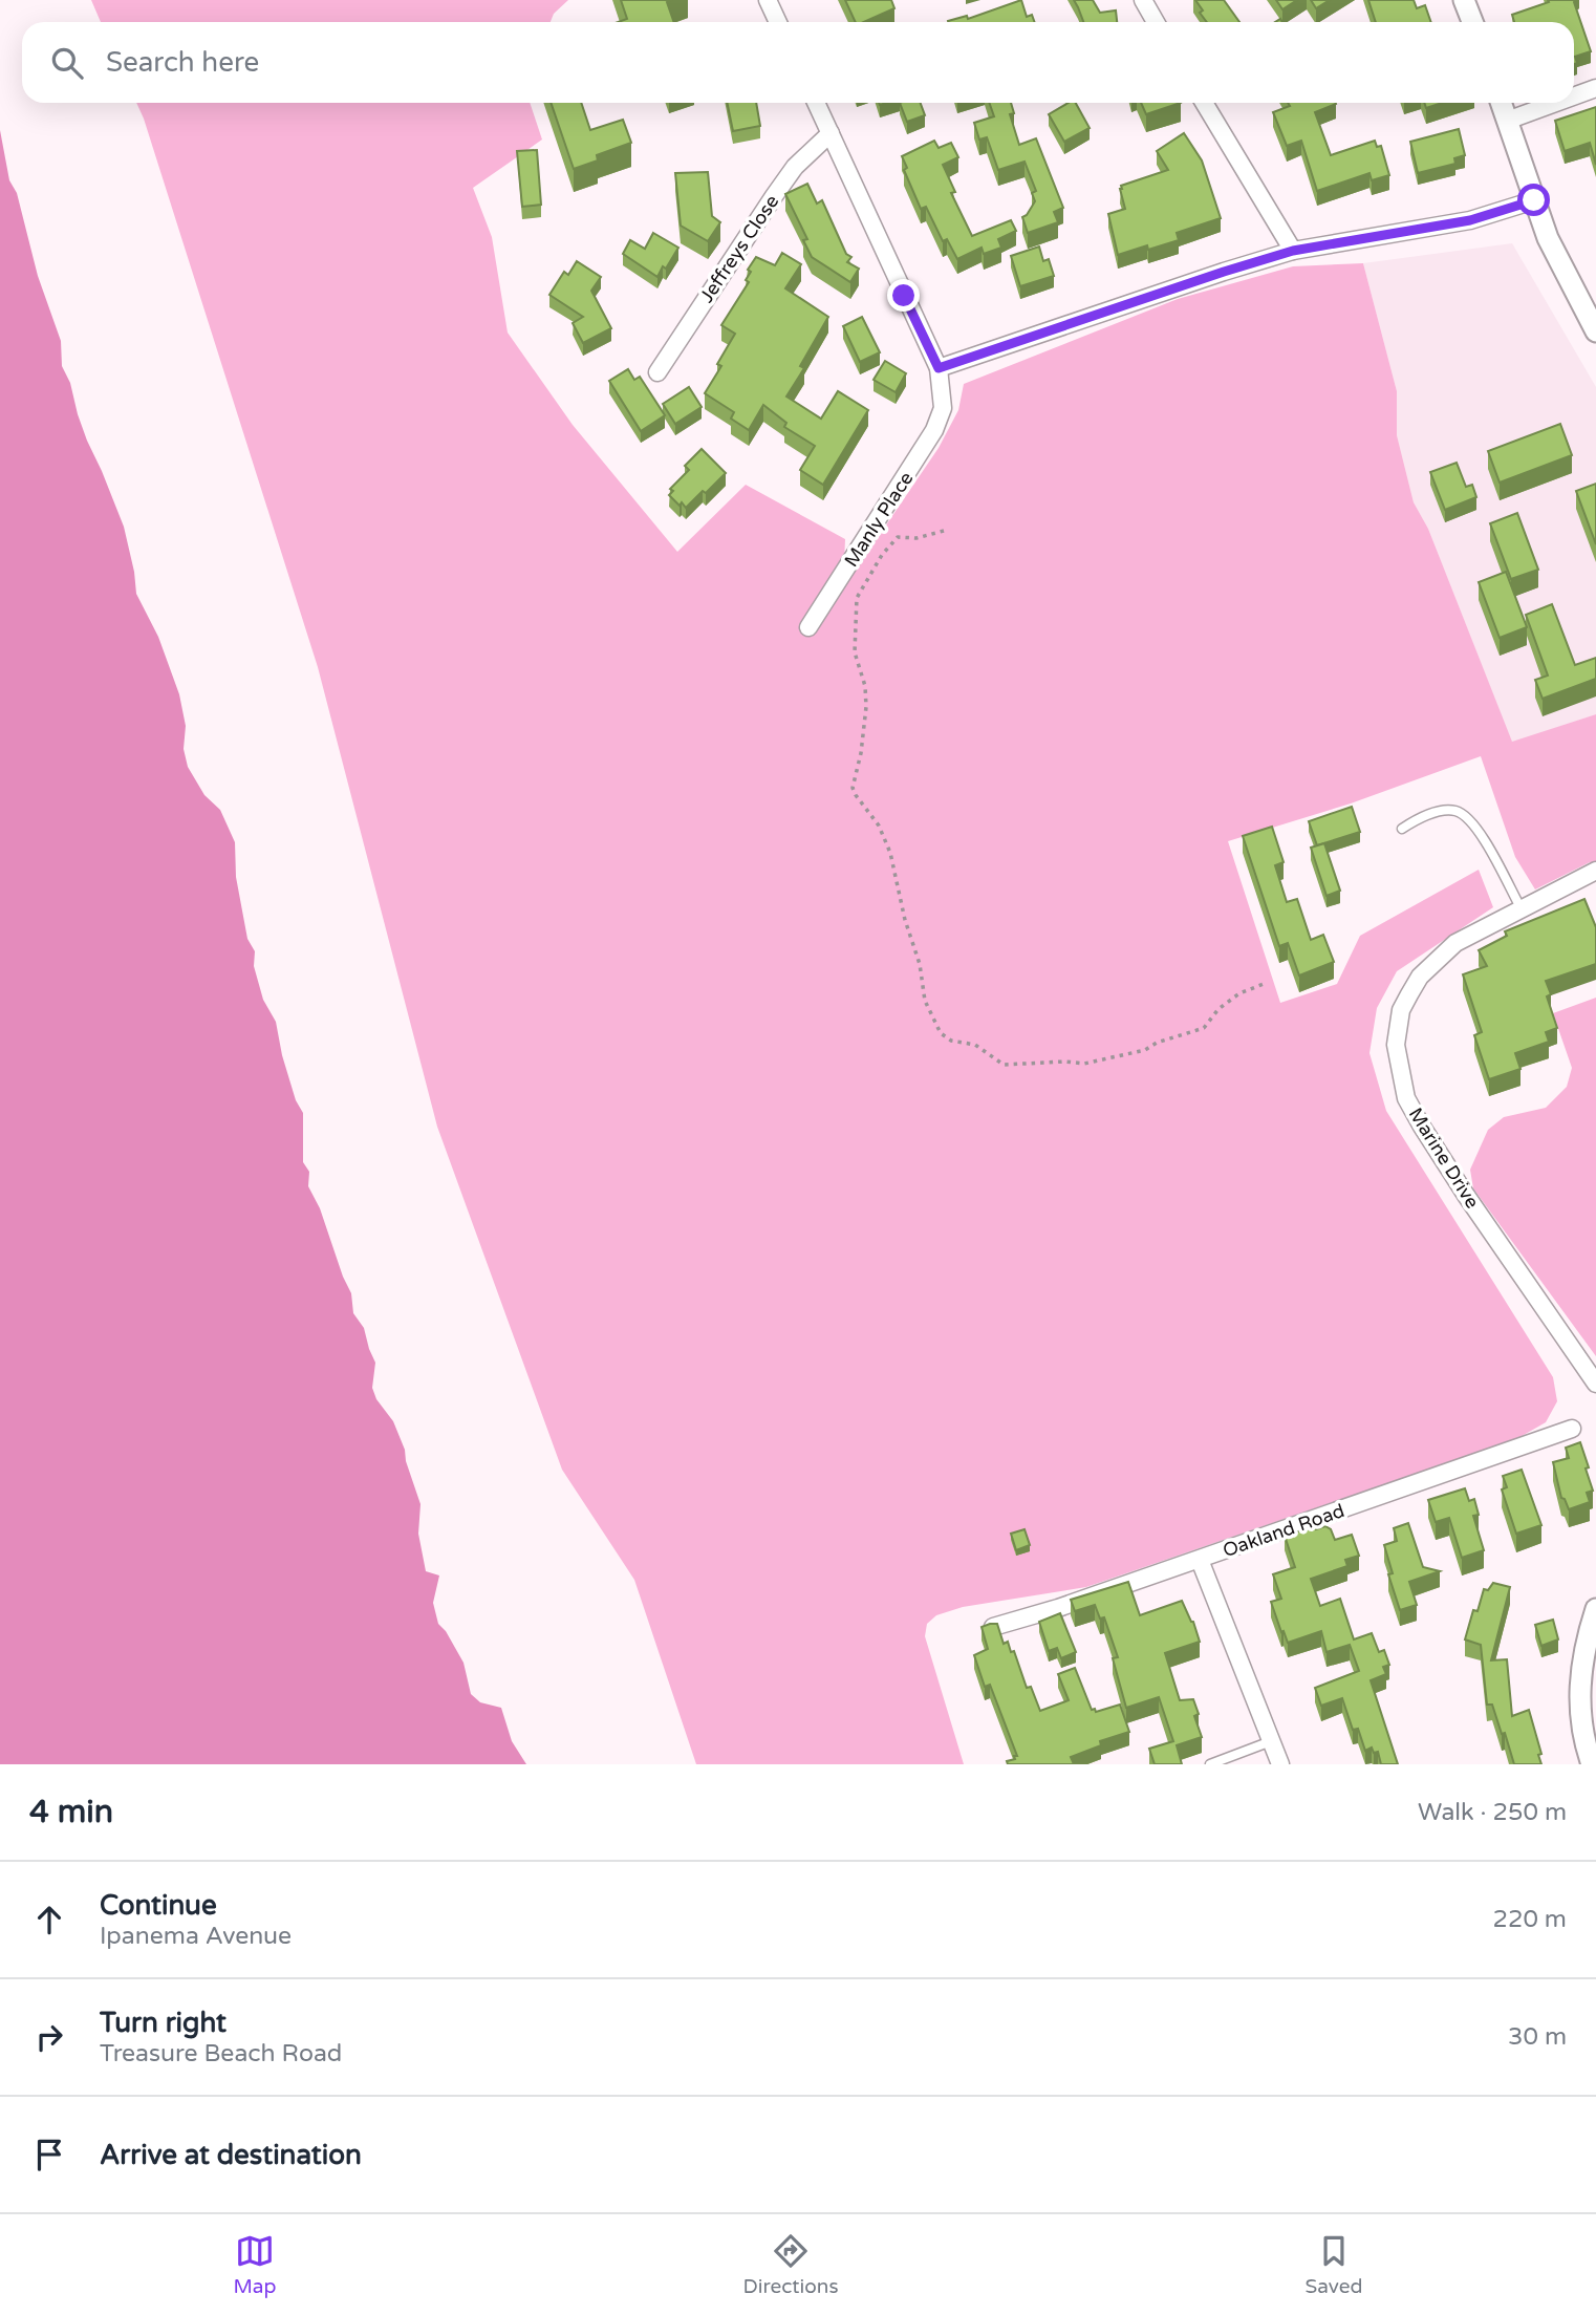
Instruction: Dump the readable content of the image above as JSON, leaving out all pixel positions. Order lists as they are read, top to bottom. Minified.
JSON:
{"streets":{"street":["Jeffreys Close","Manly Place","Marine Drive","Oakland Road"]},"page":{"search":"Search here","heading":["4 min","Walk · 250 m"],"list":[["Continue","Ipanema Avenue","220 m"],["Turn right","Treasure Beach Road","30 m"],"Arrive at destination"],"nav":["Map","Directions","Saved"]}}
